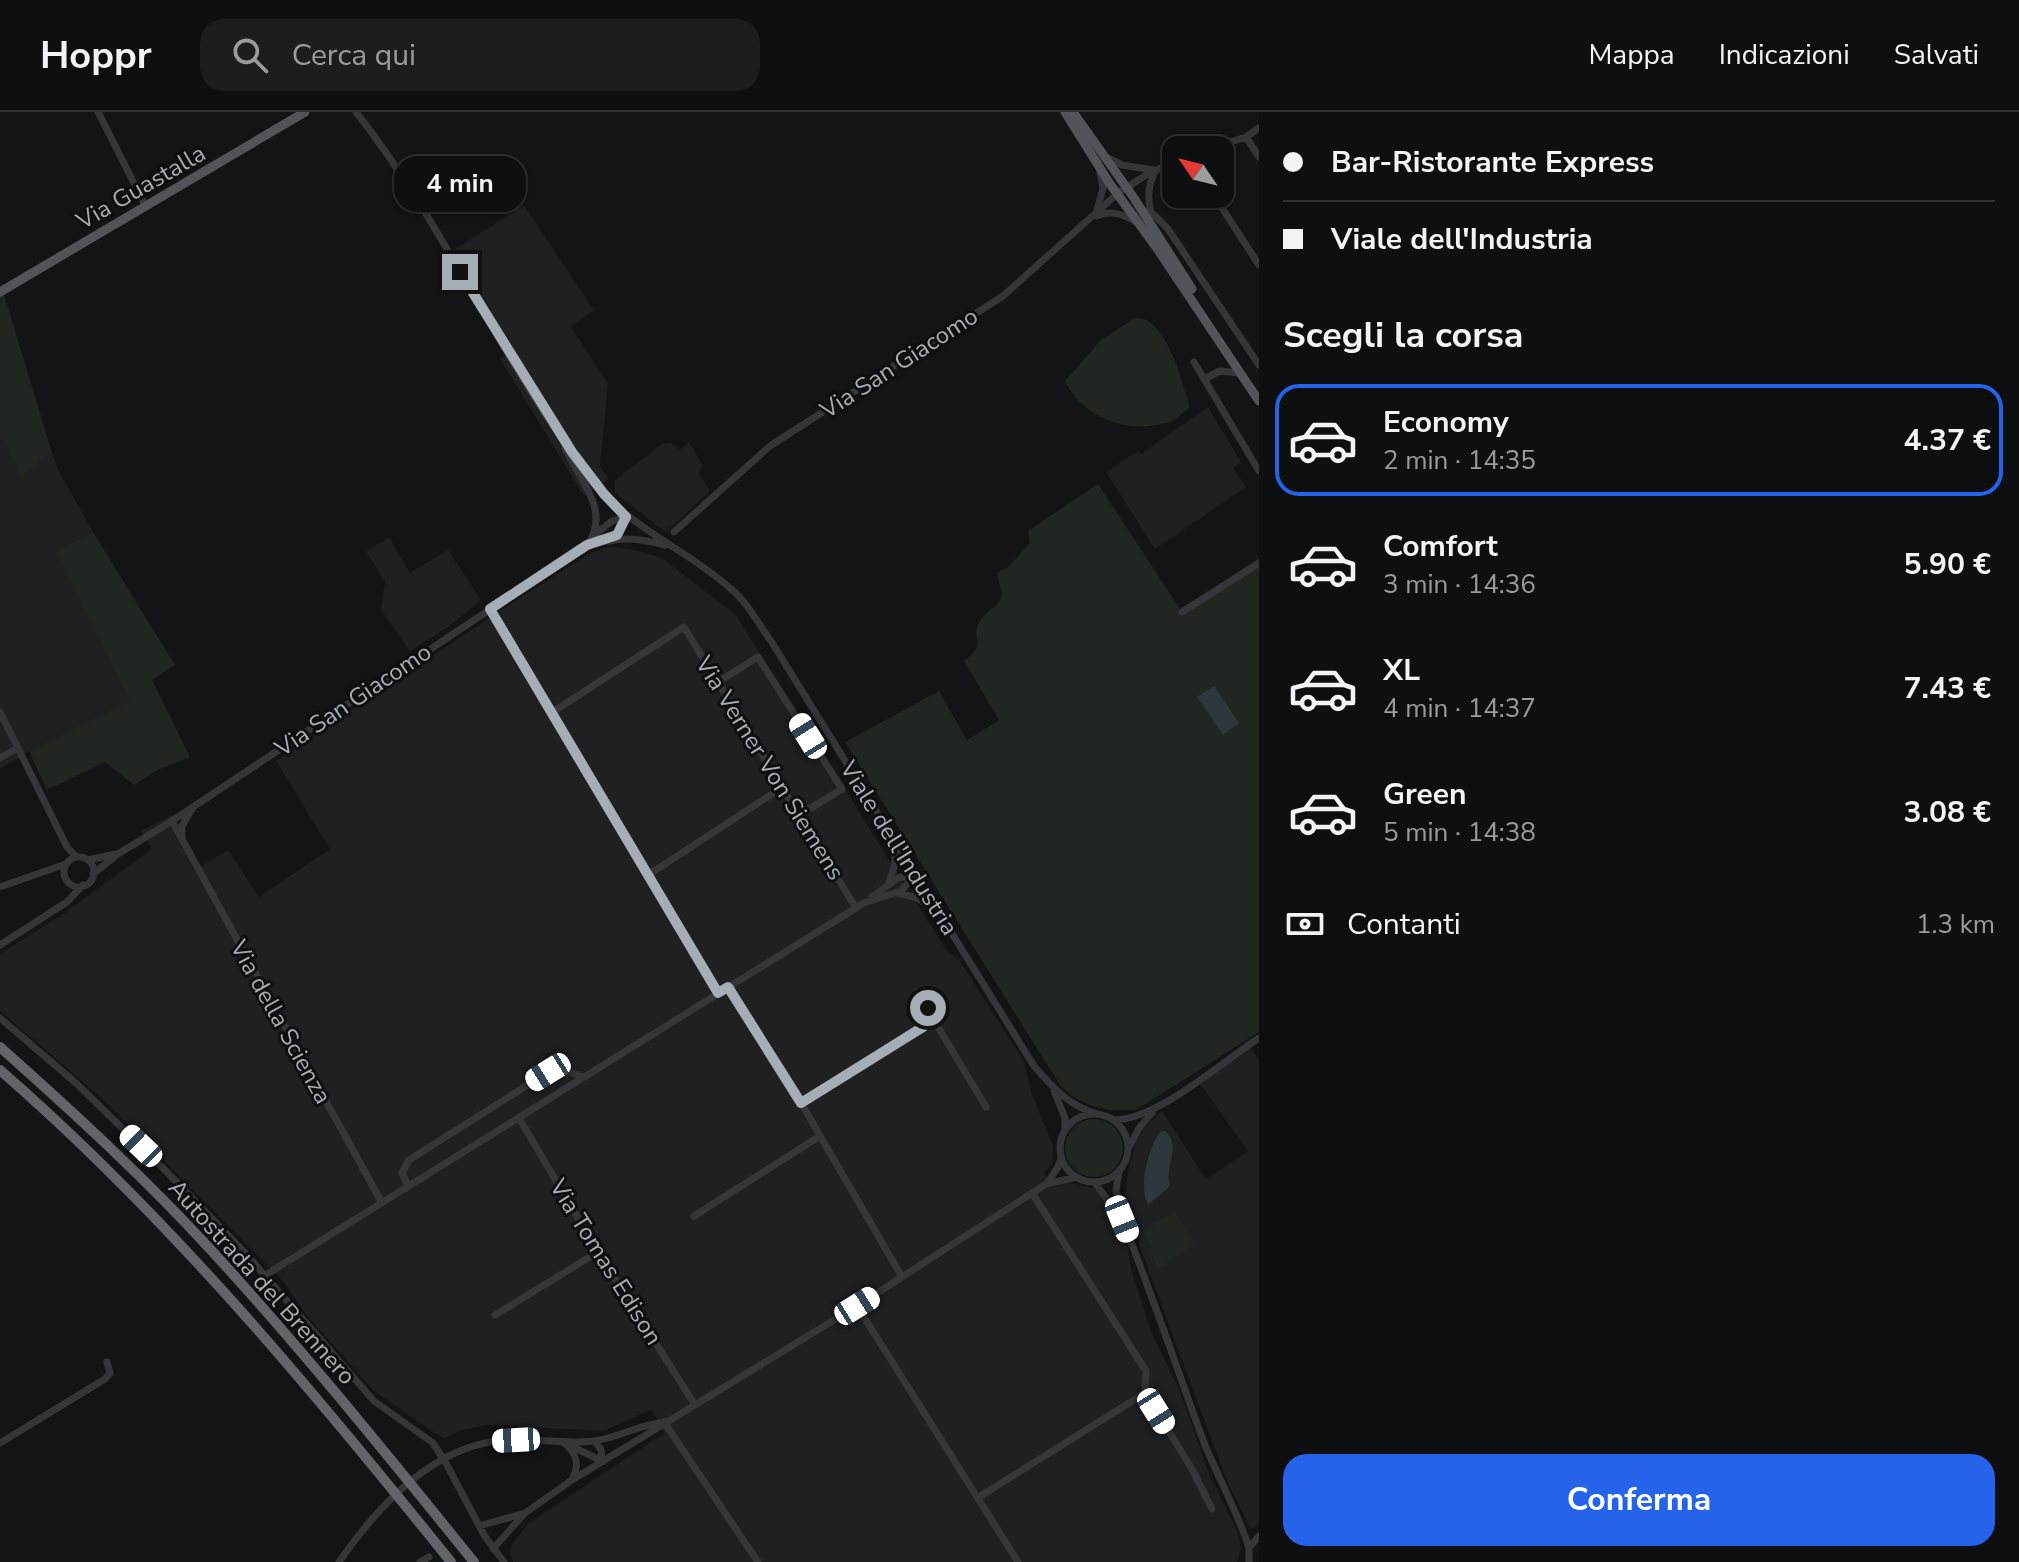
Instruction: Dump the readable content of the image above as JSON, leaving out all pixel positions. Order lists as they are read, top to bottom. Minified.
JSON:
{"streets":{"highway":["Autostrada del Brennero"],"main road":["Via Guastalla"],"street":["Via San Giacomo","Via Verner Von Siemens","Viale dell'Industria","Via della Scienza","Via Tomas Edison"]},"crossings":[["Via San Giacomo","Viale dell'Industria"],["Via San Giacomo","Via della Scienza"]],"north":"top left","page":{"header":"Hoppr","search":"Cerca qui","nav":["Mappa","Indicazioni","Salvati"],"banner":["Bar-Ristorante Express","Viale dell'Industria"],"bubble":"4 min","heading":"Scegli la corsa","list":[{"name":"Economy","note":"2 min · 14:35","value":"4.37 €"},{"name":"Comfort","note":"3 min · 14:36","value":"5.90 €"},{"name":"XL","note":"4 min · 14:37","value":"7.43 €"},{"name":"Green","note":"5 min · 14:38","value":"3.08 €"}],"pay":["Contanti","1.3 km"],"buttons":"Conferma"}}
